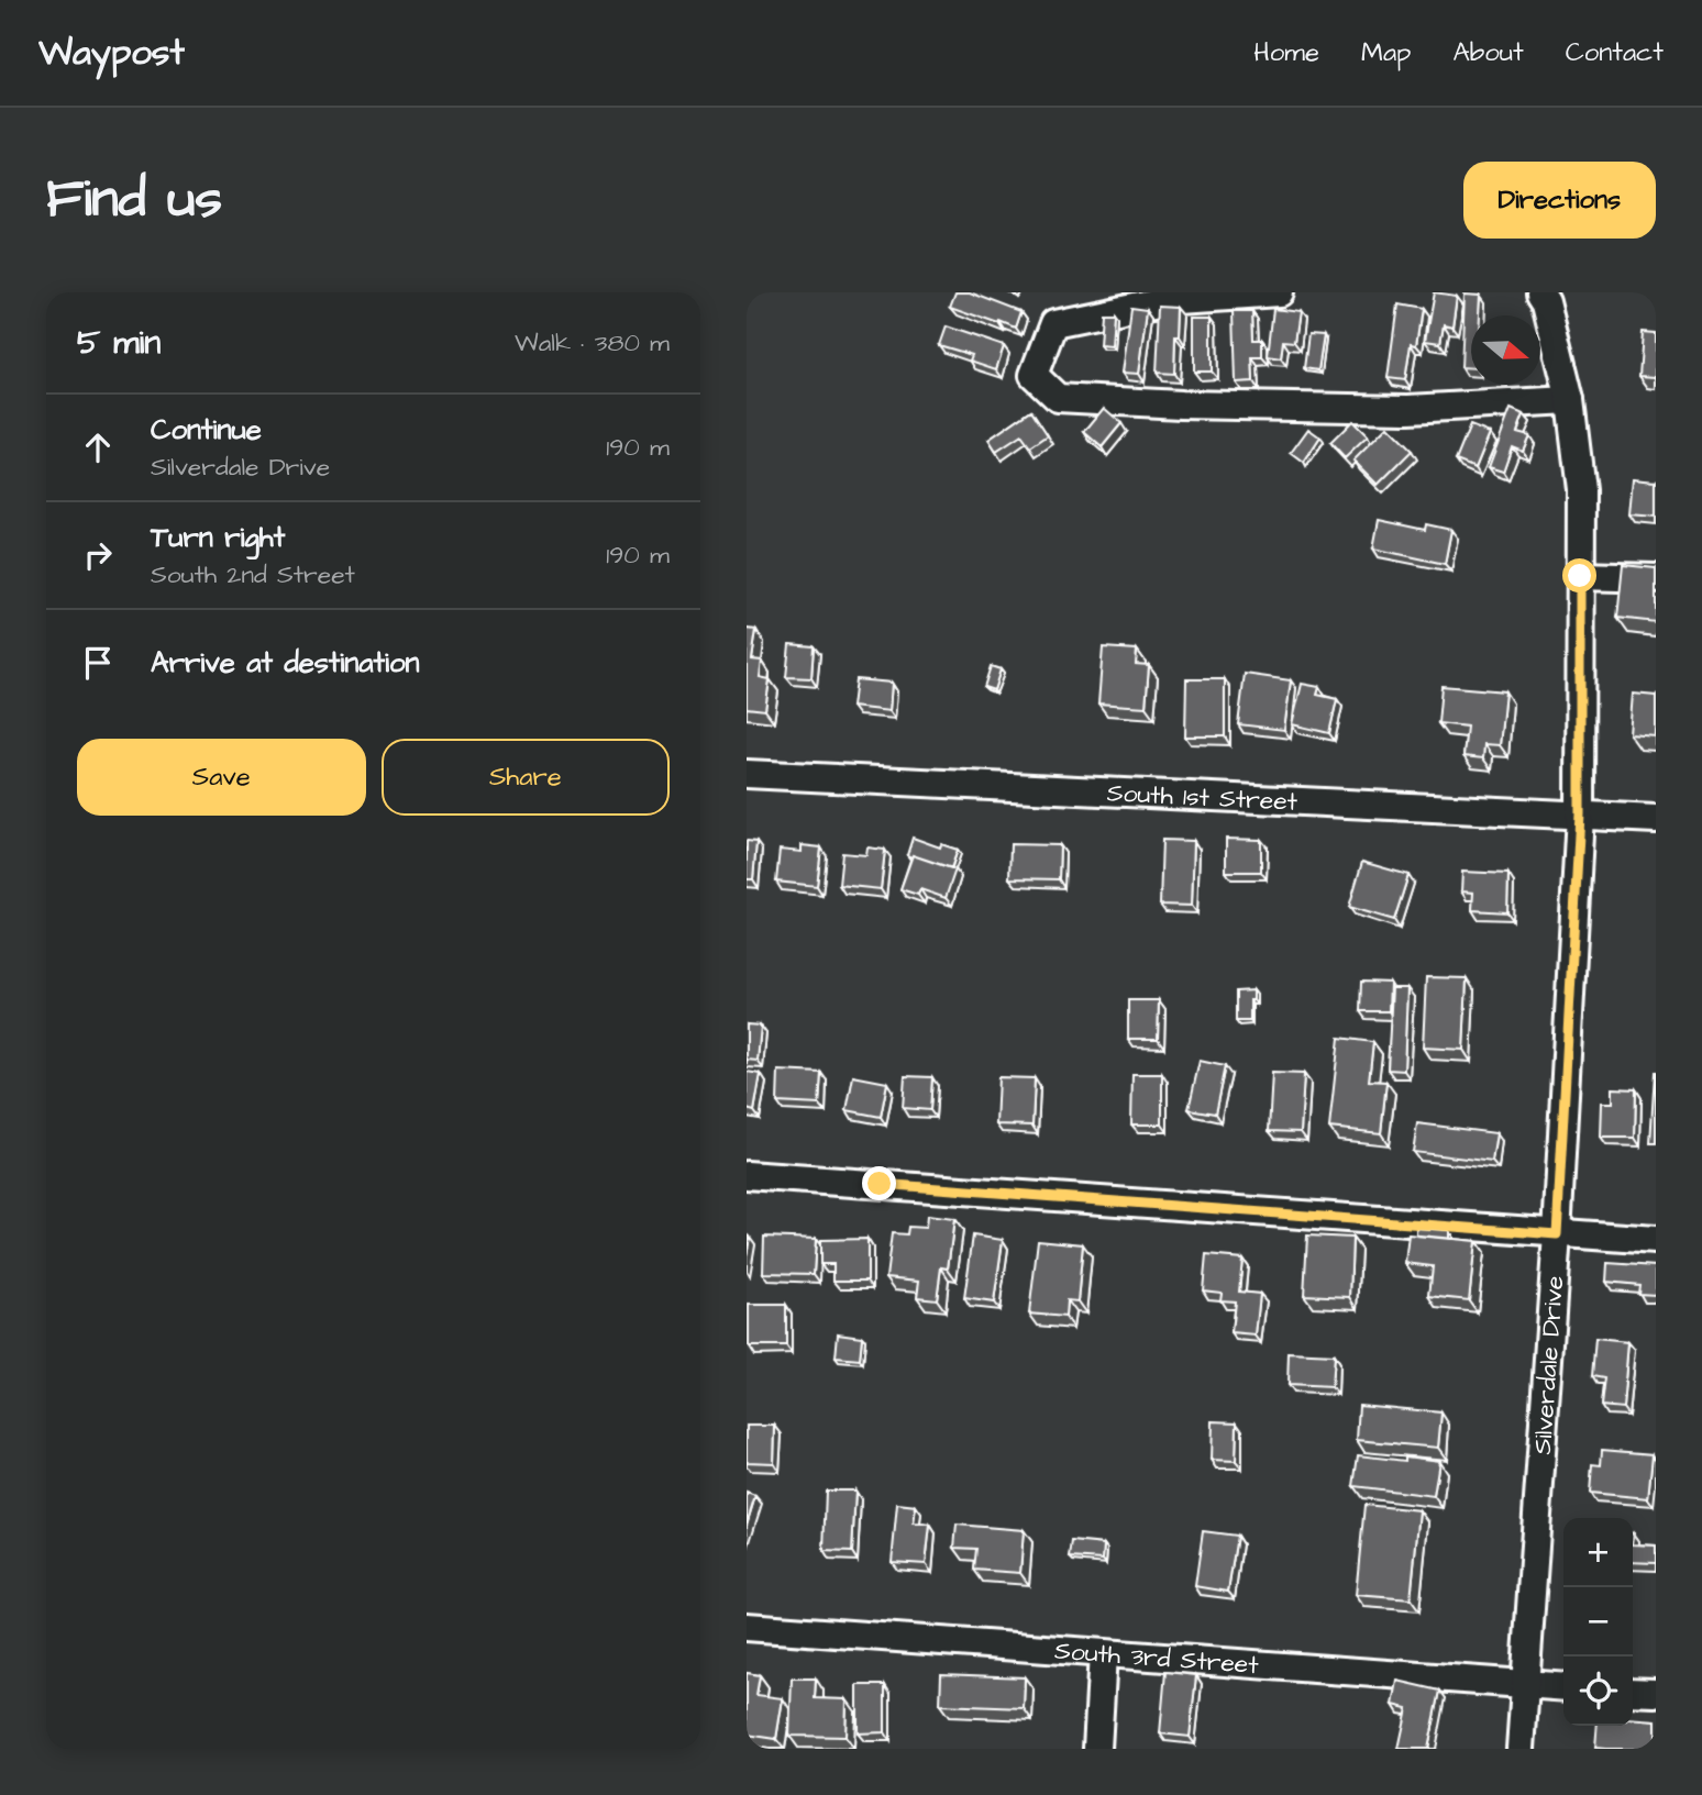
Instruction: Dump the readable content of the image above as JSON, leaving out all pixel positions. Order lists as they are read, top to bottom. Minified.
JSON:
{"streets":{"street":["South 1st Street","Silverdale Drive","South 3rd Street"]},"crossings":[["South 1st Street","Silverdale Drive"],["Silverdale Drive","South 3rd Street"]],"north":"right","page":{"header":"Waypost","nav":["Home","Map","About","Contact"],"buttons":["Directions",["Save","Share"]],"title":"Find us","heading":["5 min","Walk · 380 m"],"list":[["Continue","Silverdale Drive","190 m"],["Turn right","South 2nd Street","190 m"],"Arrive at destination"],"map_buttons":["+","−"]}}
